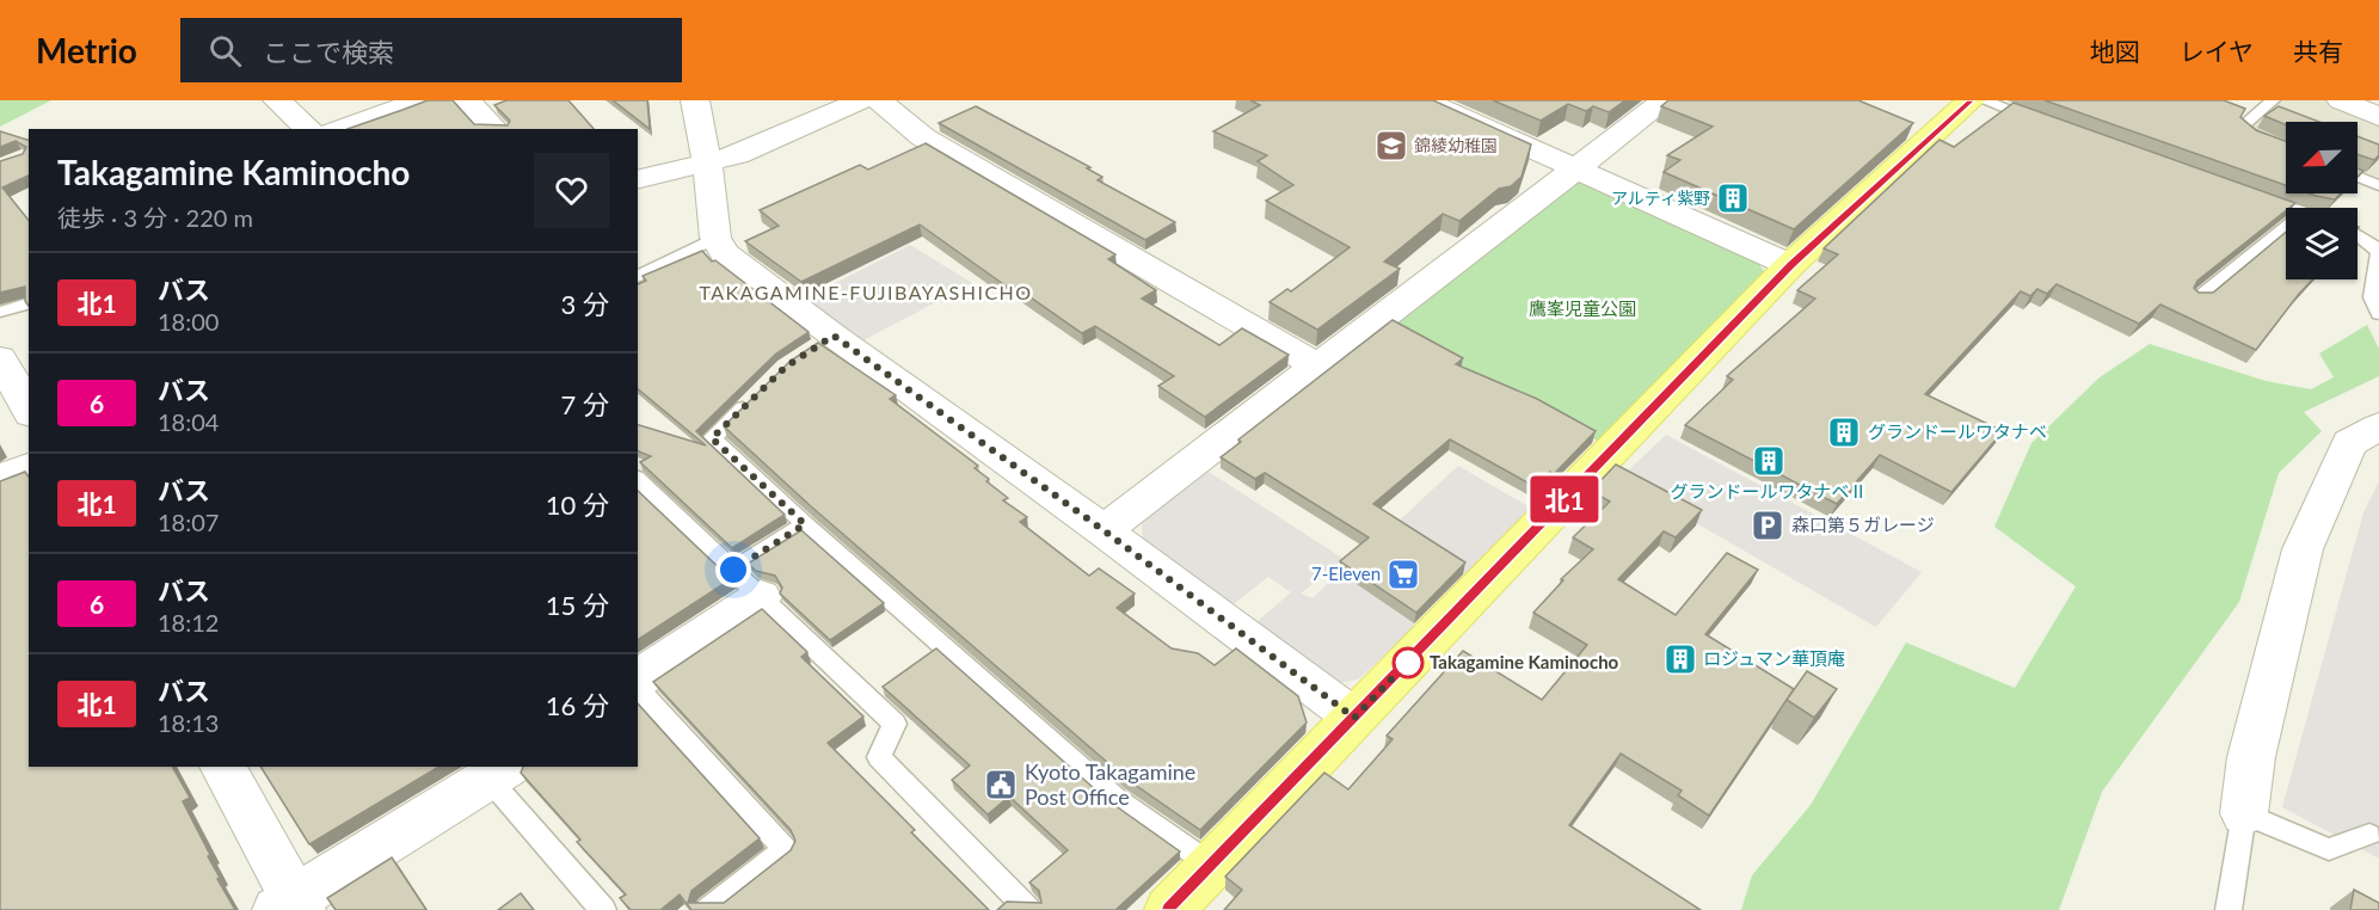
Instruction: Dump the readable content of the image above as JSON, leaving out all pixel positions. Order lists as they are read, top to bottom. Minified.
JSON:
{"districts":["TAKAGAMINE-FUJIBAYASHICHO"],"parks":["鷹峯児童公園"],"places":{"school or university":["錦綾幼稚園"],"building":["アルティ紫野","グランドールワタナベ","グランドールワタナベⅡ","ロジュマン華頂庵"],"parking":["森口第５ガレージ"],"supermarket":["7-Eleven"],"other":["Takagamine Kaminocho"],"public building":["Kyoto Takagamine Post Office"]},"lines":["bus line 北1"],"north":"bottom left","page":{"header":"Metrio","search":"ここで検索","nav":["地図","レイヤ","共有"],"on_map":"北1","heading":["Takagamine Kaminocho","徒歩 · 3 分 · 220 m"],"list":[{"mark":"北1","name":"バス","note":"18:00","value":"3 分"},{"mark":"6","name":"バス","note":"18:04","value":"7 分"},{"mark":"北1","name":"バス","note":"18:07","value":"10 分"},{"mark":"6","name":"バス","note":"18:12","value":"15 分"},{"mark":"北1","name":"バス","note":"18:13","value":"16 分"}]}}
